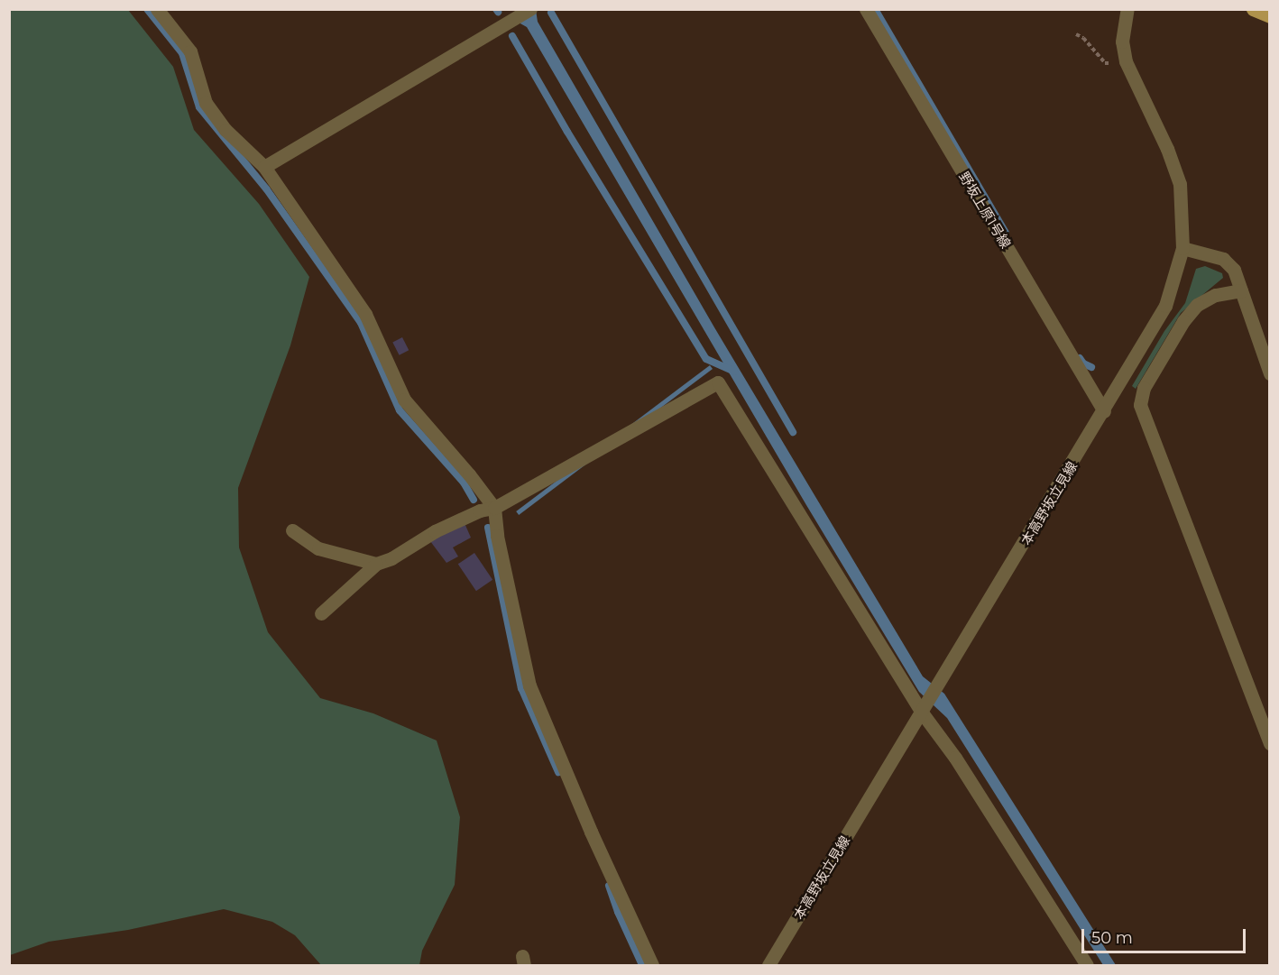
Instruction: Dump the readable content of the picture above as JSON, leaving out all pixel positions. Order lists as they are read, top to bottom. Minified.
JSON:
{"streets":{"street":["野坂上原1号線","本高野坂立見線"]},"crossings":[["野坂上原1号線","本高野坂立見線"]],"scale_bar":"50 m"}
